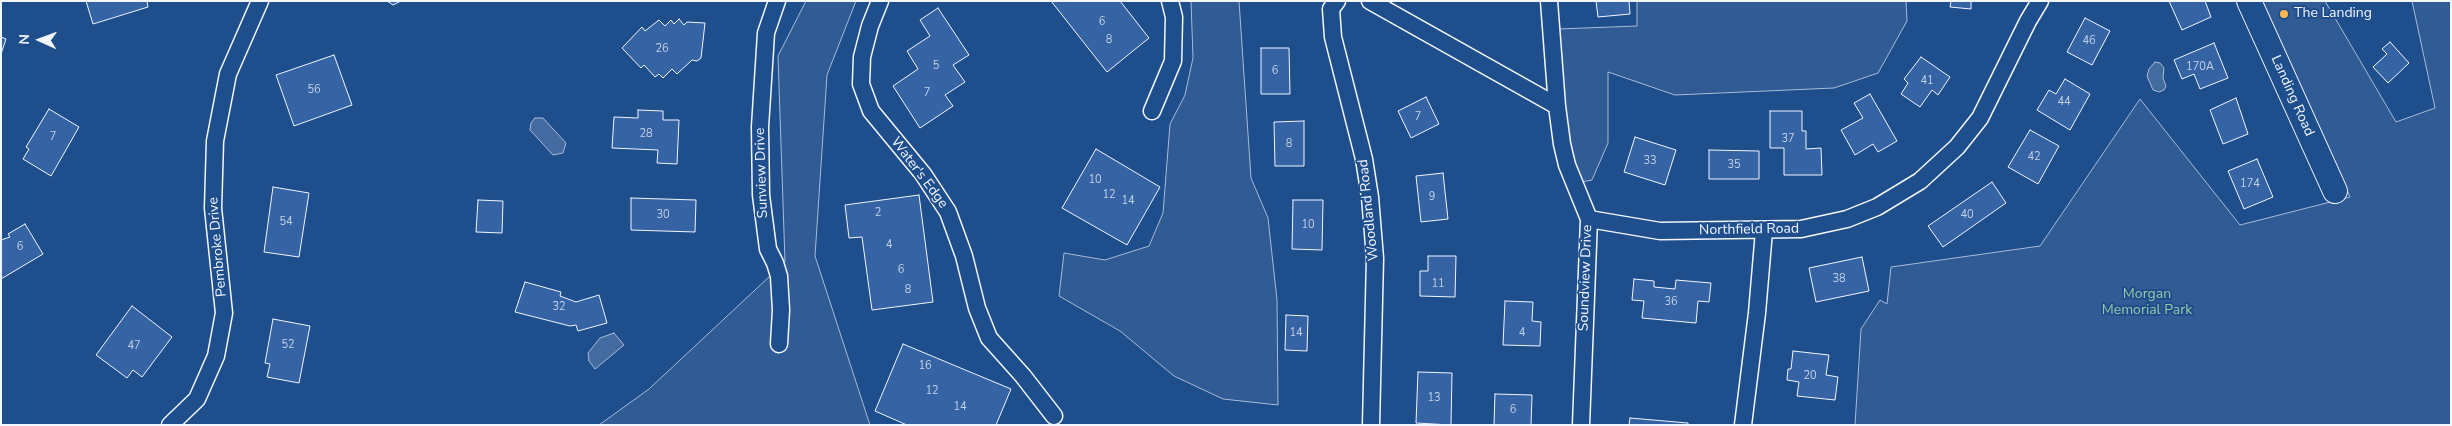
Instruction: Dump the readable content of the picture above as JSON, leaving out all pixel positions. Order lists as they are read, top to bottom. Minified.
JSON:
{"streets":{"street":["Landing Road","Sunview Drive","Water's Edge","Woodland Road","Northfield Road","Pembroke Drive","Soundview Drive"]},"crossings":[["Northfield Road","Soundview Drive"]],"parks":["Morgan Memorial Park"],"places":["The Landing"],"house_numbers":["6","8","46","26","5","170A","6","41","56","7","44","7","28","7","37","8","42","33","35","10","174","12","9","14","2","30","40","54","10","4","6","6","38","11","8","36","32","14","4","52","47","16","20","12","13","14","6"],"north":"left"}
